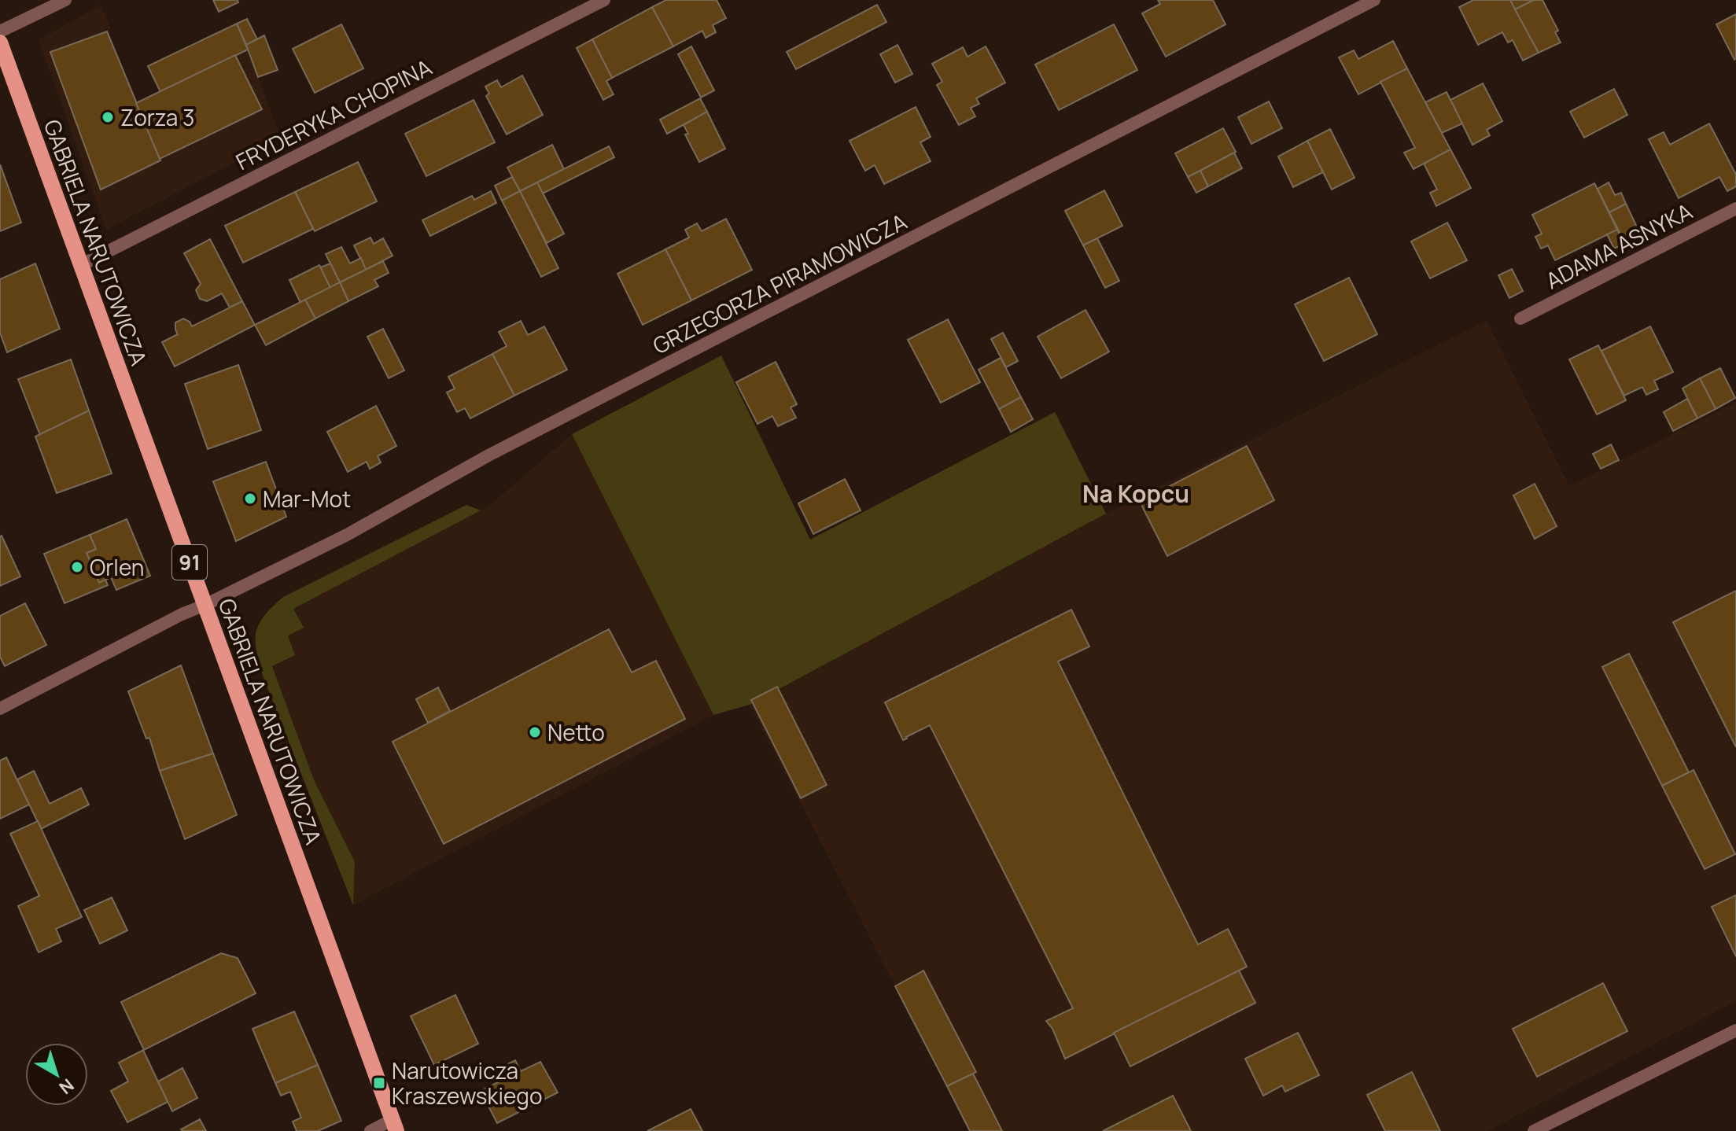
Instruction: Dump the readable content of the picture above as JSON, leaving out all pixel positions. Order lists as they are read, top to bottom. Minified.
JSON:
{"streets":{"main road":["GABRIELA NARUTOWICZA","91"],"street":["FRYDERYKA CHOPINA","ADAMA ASNYKA","GRZEGORZA PIRAMOWICZA"]},"crossings":[["FRYDERYKA CHOPINA","GABRIELA NARUTOWICZA"],["GABRIELA NARUTOWICZA","GRZEGORZA PIRAMOWICZA"]],"districts":["Na Kopcu"],"places":{"other":["Zorza 3","Mar-Mot","Orlen","Netto"],"transit":["Narutowicza Kraszewskiego"]},"north":"bottom right"}
